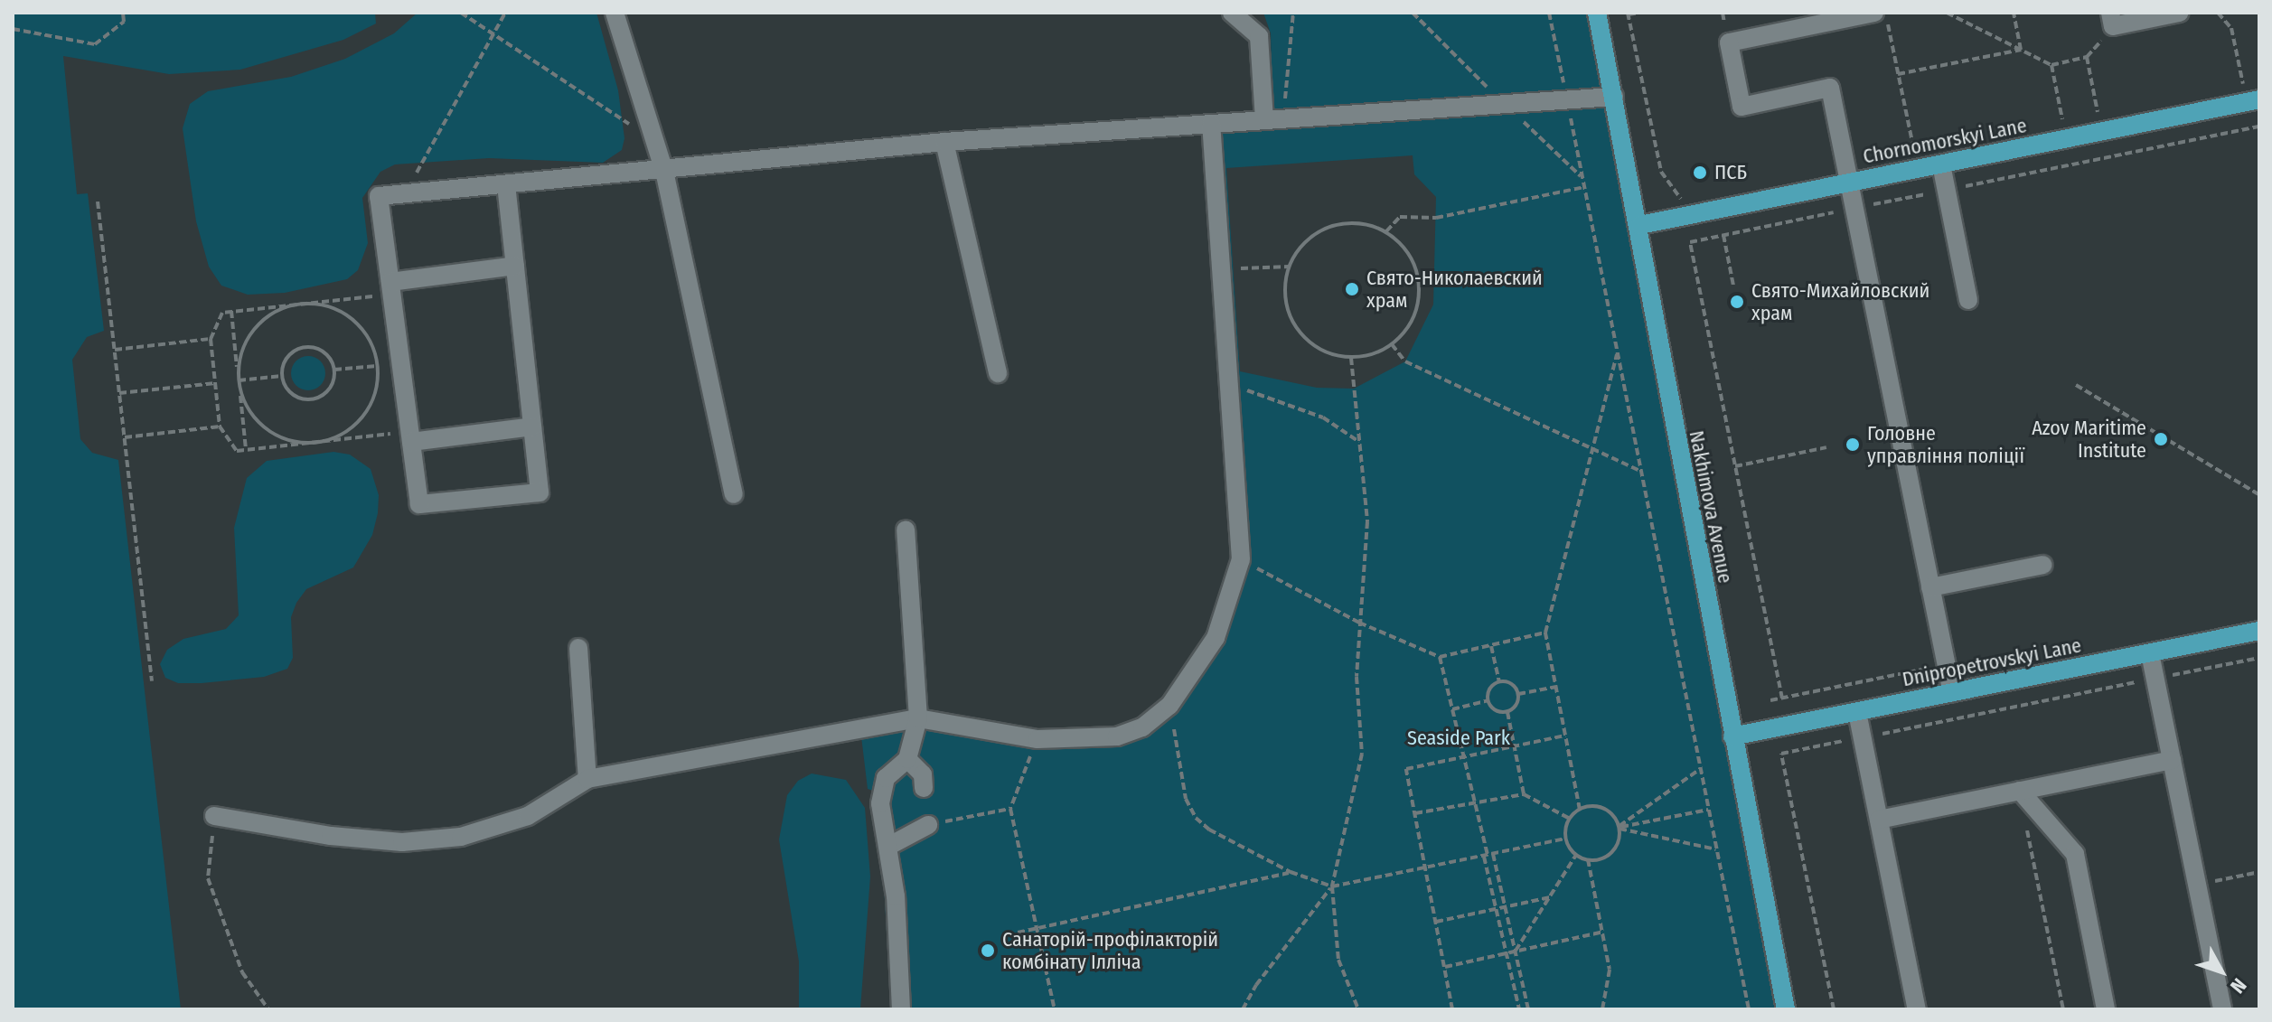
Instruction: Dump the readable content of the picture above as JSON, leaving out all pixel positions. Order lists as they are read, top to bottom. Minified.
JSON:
{"streets":{"main road":["Chornomorskyi Lane","Nakhimova Avenue","Dnipropetrovskyi Lane"]},"crossings":[["Chornomorskyi Lane","Nakhimova Avenue"],["Nakhimova Avenue","Dnipropetrovskyi Lane"]],"parks":["Seaside Park"],"places":["ПСБ","Свято-Николаевский храм","Свято-Михайловский храм","Azov Maritime Institute","Головне управління поліції","Санаторій-профілакторій комбінату Ілліча"],"north":"bottom right"}
